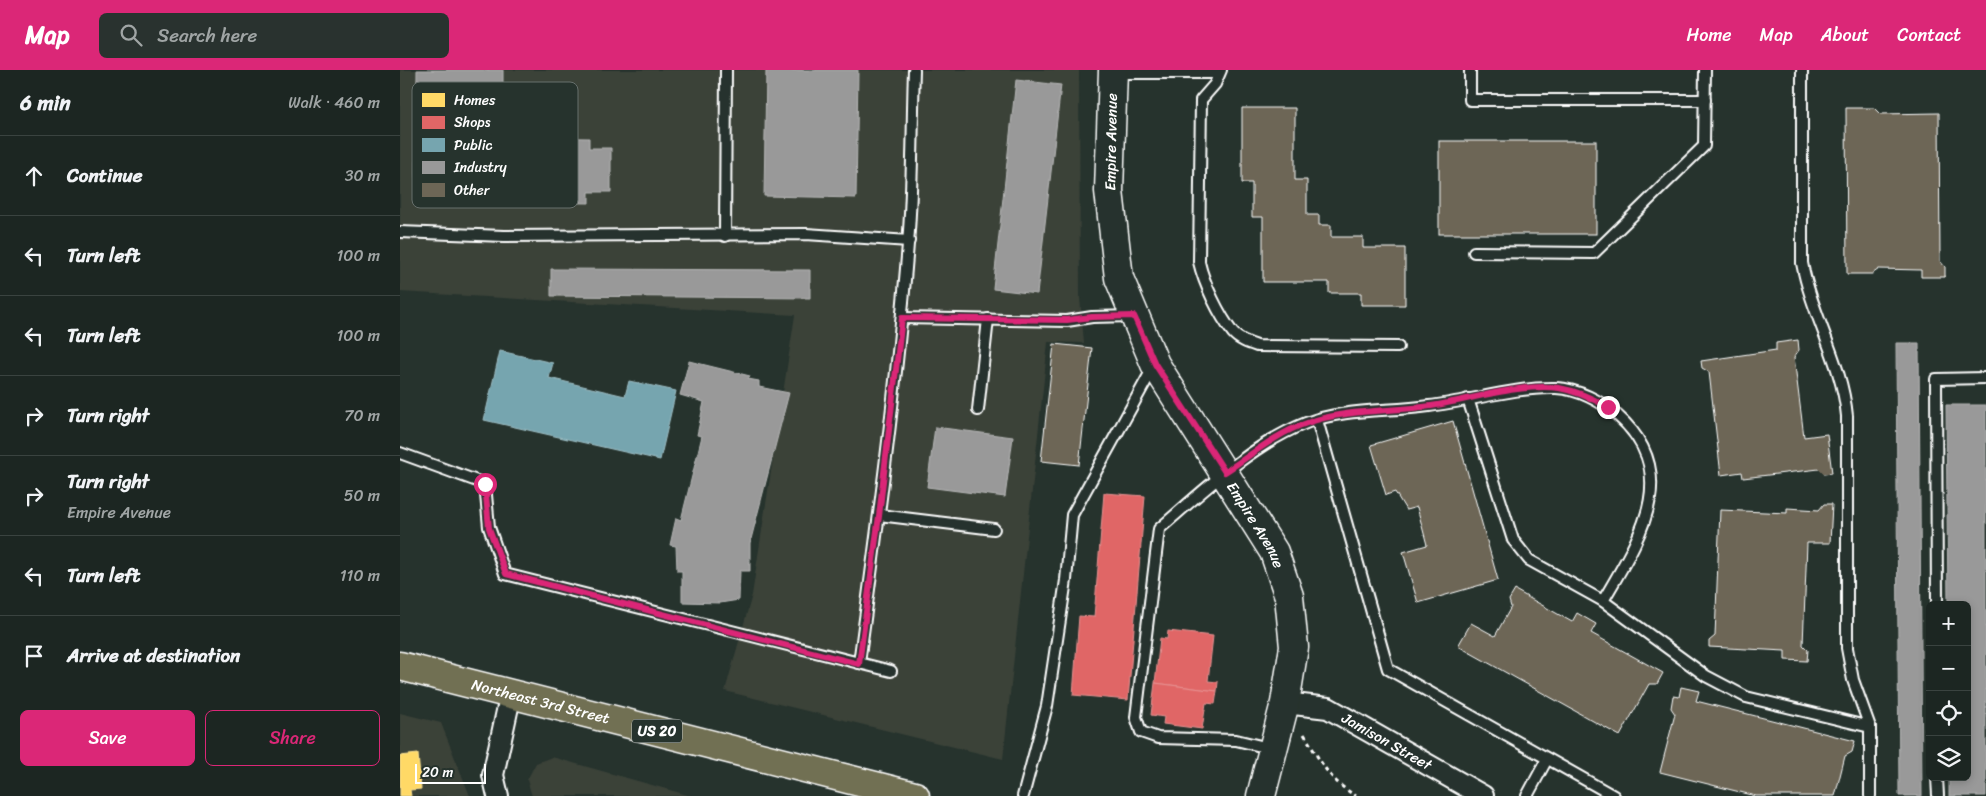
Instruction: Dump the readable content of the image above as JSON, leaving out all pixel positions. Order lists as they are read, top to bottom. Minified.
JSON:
{"streets":{"main road":["Northeast 3rd Street","US 20"],"street":["Empire Avenue","Jamison Street"]},"crossings":[["Empire Avenue","Jamison Street"]],"legend":["Homes","Shops","Public","Industry","Other"],"scale_bar":"20 m","page":{"header":"Map","search":"Search here","nav":["Home","Map","About","Contact"],"heading":["6 min","Walk · 460 m"],"list":[["Continue","30 m"],["Turn left","100 m"],["Turn left","100 m"],["Turn right","70 m"],["Turn right","Empire Avenue","50 m"],["Turn left","110 m"],"Arrive at destination"],"map_buttons":["+","−"],"buttons":["Save","Share"],"scale":"20 m"}}
